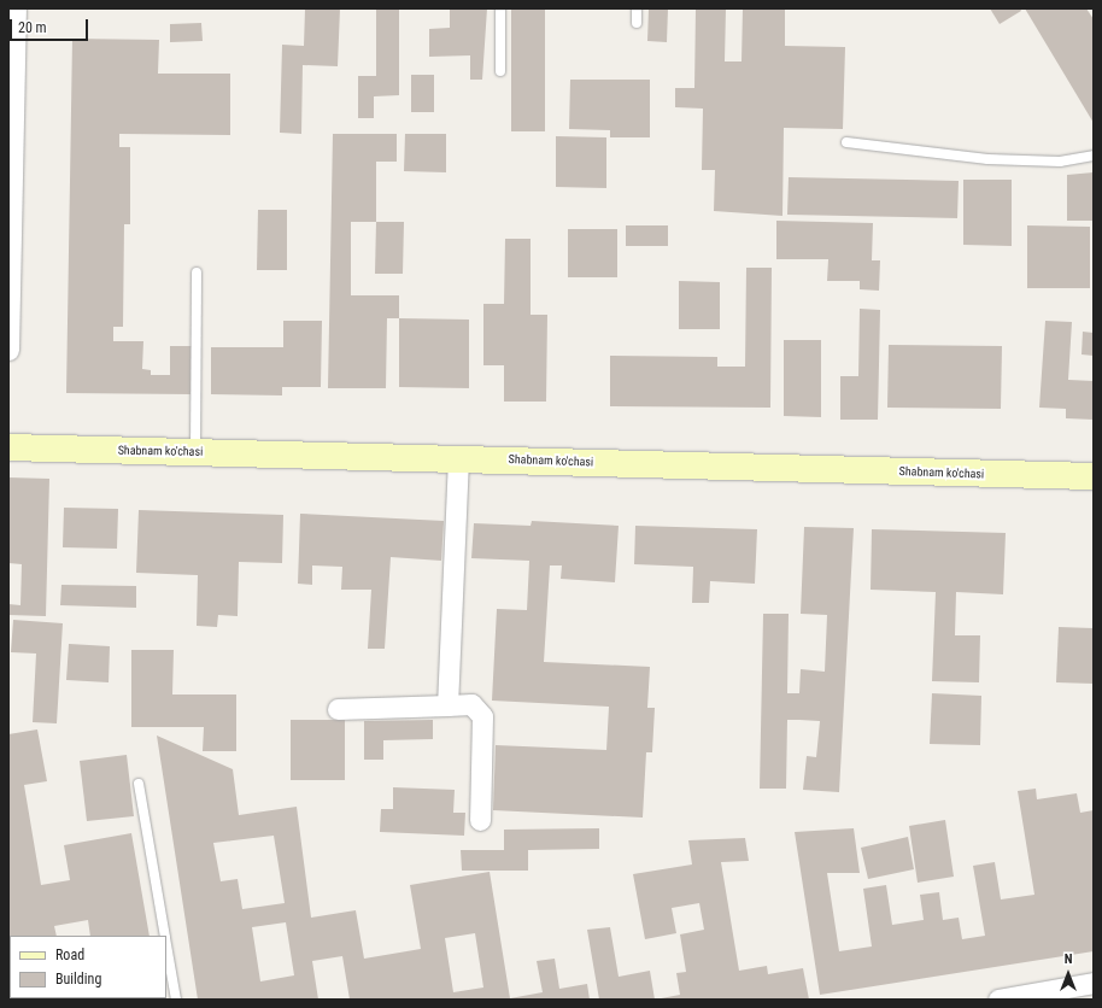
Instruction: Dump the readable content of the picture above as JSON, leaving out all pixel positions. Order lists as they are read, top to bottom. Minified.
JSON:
{"streets":{"street":["Shabnam ko'chasi"]},"legend":["Road","Building"],"scale_bar":"20 m","north":"top"}
